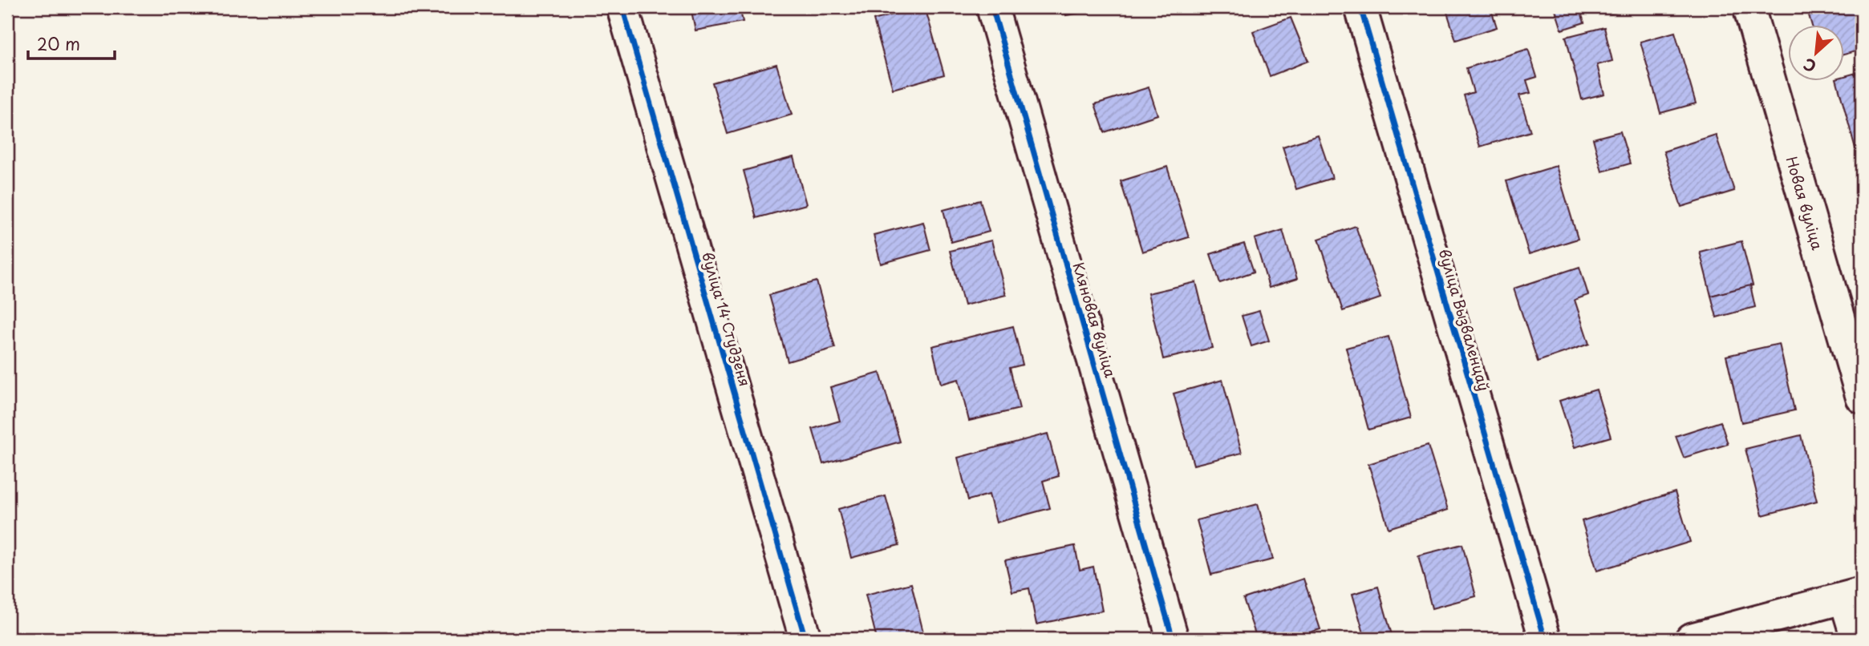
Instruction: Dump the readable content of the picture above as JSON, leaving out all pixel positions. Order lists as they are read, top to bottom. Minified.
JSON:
{"streets":{"street":["Новая вуліца","вуліца 14 Студзеня","Кляновая вуліца","вуліца Вызваленцаў"]},"scale_bar":"20 m","north":"bottom left"}
